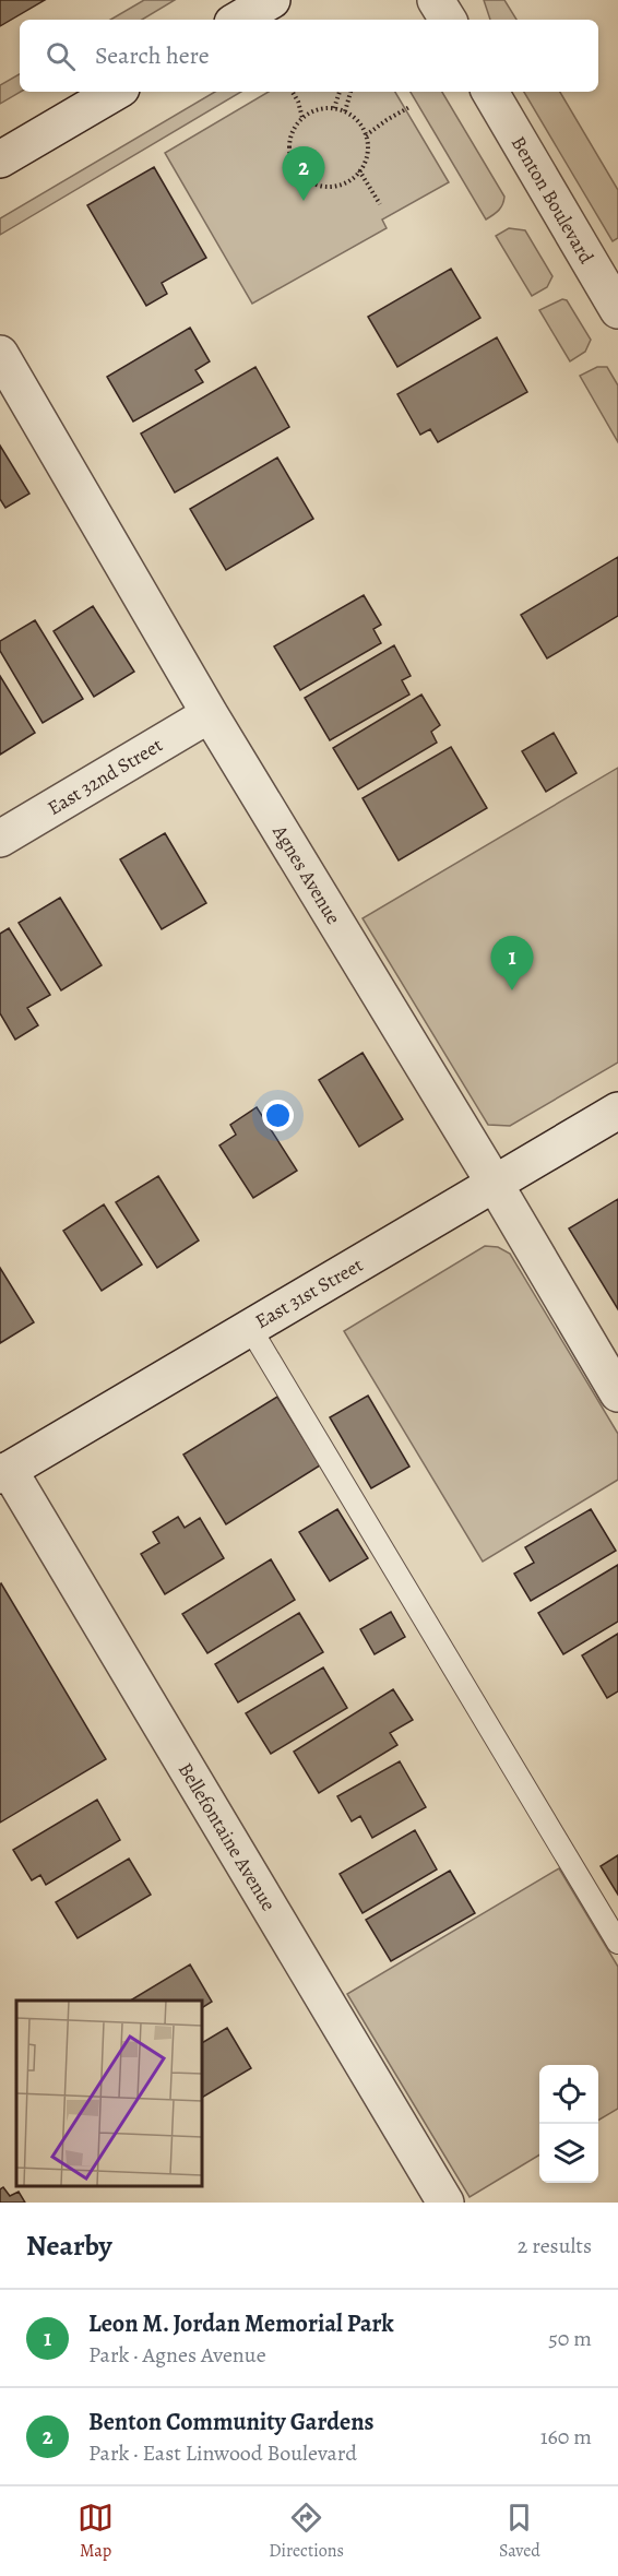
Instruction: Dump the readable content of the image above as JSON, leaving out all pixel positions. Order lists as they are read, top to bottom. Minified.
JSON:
{"streets":{"street":["Benton Boulevard","East 32nd Street","Agnes Avenue","East 31st Street","Bellefontaine Avenue"]},"crossings":[["East 32nd Street","Agnes Avenue"],["Agnes Avenue","East 31st Street"],["East 31st Street","Bellefontaine Avenue"]],"page":{"search":"Search here","pins":["2","1"],"heading":["Nearby","2 results"],"list":[{"mark":"1","name":"Leon M. Jordan Memorial Park","note":"Park · Agnes Avenue","value":"50 m"},{"mark":"2","name":"Benton Community Gardens","note":"Park · East Linwood Boulevard","value":"160 m"}],"nav":["Map","Directions","Saved"]}}
